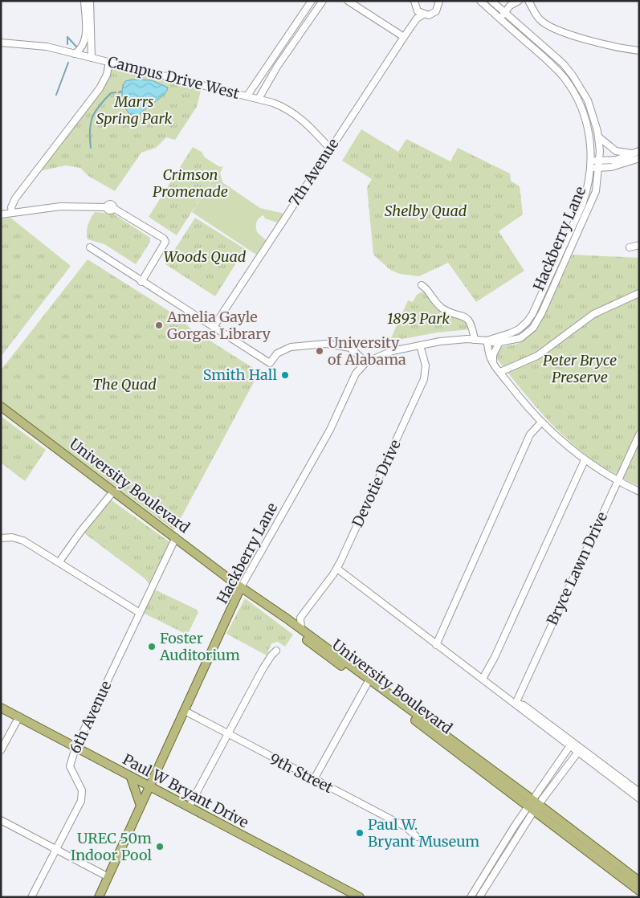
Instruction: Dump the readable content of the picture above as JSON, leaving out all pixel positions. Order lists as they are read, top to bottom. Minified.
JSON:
{"streets":{"main road":["Hackberry Lane","University Boulevard","Paul W Bryant Drive"],"street":["Campus Drive West","7th Avenue","Devotie Drive","Bryce Lawn Drive","6th Avenue","9th Street"]},"crossings":[["Campus Drive West","7th Avenue"],["Hackberry Lane","Devotie Drive"],["Hackberry Lane","University Boulevard"],["Hackberry Lane","9th Street"],["Hackberry Lane","Paul W Bryant Drive"],["Devotie Drive","University Boulevard"],["University Boulevard","6th Avenue"],["6th Avenue","Paul W Bryant Drive"]],"parks":["Marrs Spring Park","Crimson Promenade","Shelby Quad","Woods Quad","1893 Park","Peter Bryce Preserve","The Quad"],"places":["Amelia Gayle Gorgas Library","University of Alabama","Smith Hall","Foster Auditorium","Paul W. Bryant Museum","UREC 50m Indoor Pool"]}
